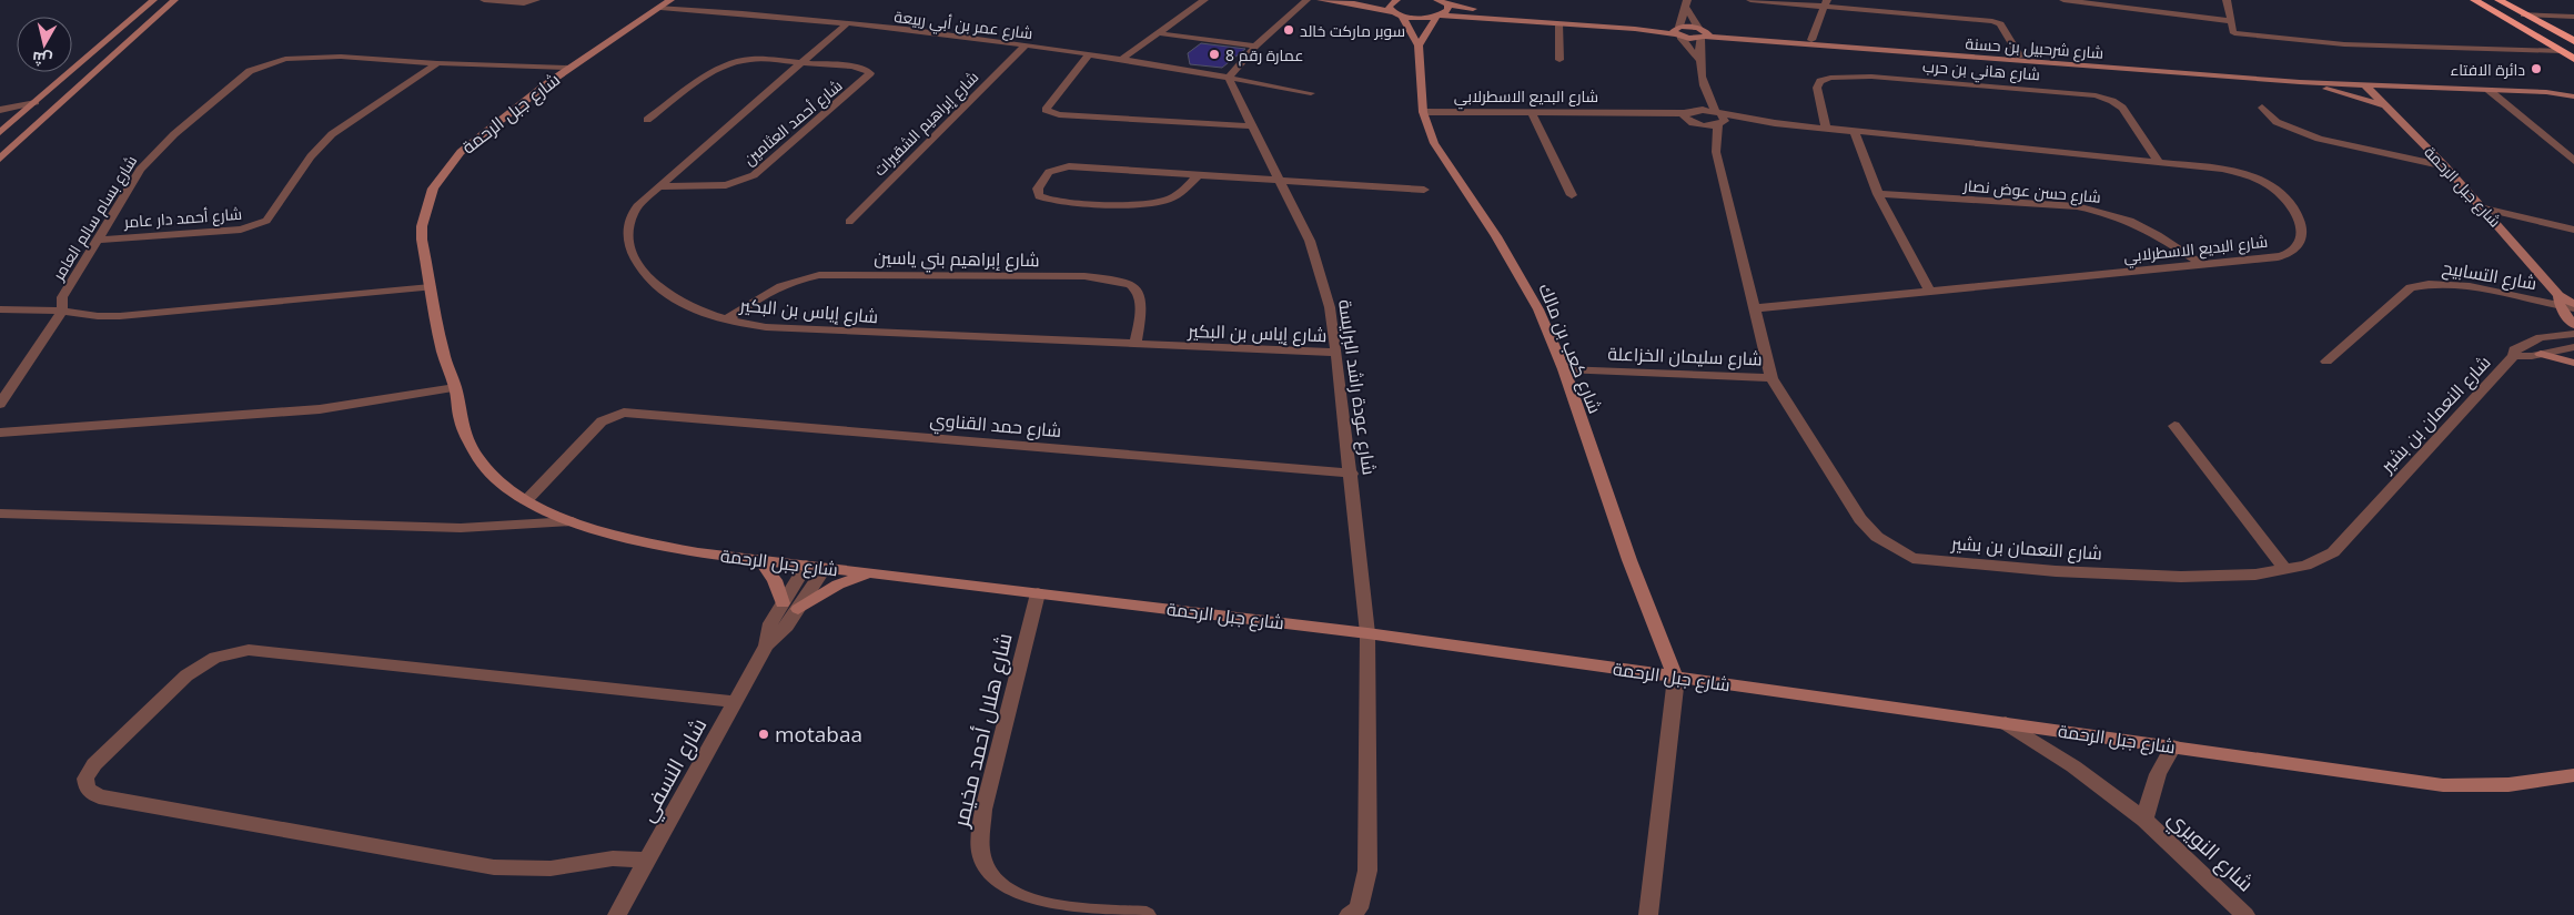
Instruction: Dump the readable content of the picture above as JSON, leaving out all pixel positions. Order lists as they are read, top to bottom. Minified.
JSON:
{"streets":{"street":["شارع عمر بن أبي ربيعة","شارع شرحبيل بن حسنة","شارع هاني بن حرب","شارع البديع الاسطرلابي","شارع جبل الرحمة","شارع أحمد العثامين","شارع إبراهيم الشقيرات","شارع حسن عوض نصار","شارع بسام سالم العامر","شارع أحمد دار عامر","شارع إبراهيم بني ياسين","شارع التسابيح","شارع إياس بن البكير","شارع كعب بن مالك","شارع سليمان الخزاعلة","شارع عودة راشد البرايسة","شارع النعمان بن بشير","شارع حمد القناوي","شارع هلال أحمد مخيمر","شارع النسفي","شارع النويري"]},"crossings":[["شارع عمر بن أبي ربيعة","شارع جبل الرحمة"],["شارع عمر بن أبي ربيعة","شارع إبراهيم الشقيرات"],["شارع عمر بن أبي ربيعة","شارع إياس بن البكير"],["شارع عمر بن أبي ربيعة","شارع عودة راشد البرايسة"],["شارع شرحبيل بن حسنة","شارع جبل الرحمة"],["شارع هاني بن حرب","شارع البديع الاسطرلابي"],["شارع البديع الاسطرلابي","شارع حسن عوض نصار"],["شارع البديع الاسطرلابي","شارع كعب بن مالك"],["شارع البديع الاسطرلابي","شارع النعمان بن بشير"],["شارع جبل الرحمة","شارع التسابيح"],["شارع جبل الرحمة","شارع كعب بن مالك"],["شارع جبل الرحمة","شارع عودة راشد البرايسة"],["شارع جبل الرحمة","شارع حمد القناوي"],["شارع جبل الرحمة","شارع هلال أحمد مخيمر"],["شارع جبل الرحمة","شارع النسفي"],["شارع جبل الرحمة","شارع النويري"],["شارع أحمد العثامين","شارع إياس بن البكير"],["شارع بسام سالم العامر","شارع أحمد دار عامر"],["شارع إبراهيم بني ياسين","شارع إياس بن البكير"],["شارع إياس بن البكير","شارع عودة راشد البرايسة"],["شارع كعب بن مالك","شارع سليمان الخزاعلة"],["شارع سليمان الخزاعلة","شارع النعمان بن بشير"],["شارع عودة راشد البرايسة","شارع حمد القناوي"]],"places":["سوبر ماركت خالد","عمارة رقم 8","دائرة الافتاء","motabaa"],"north":"bottom"}
